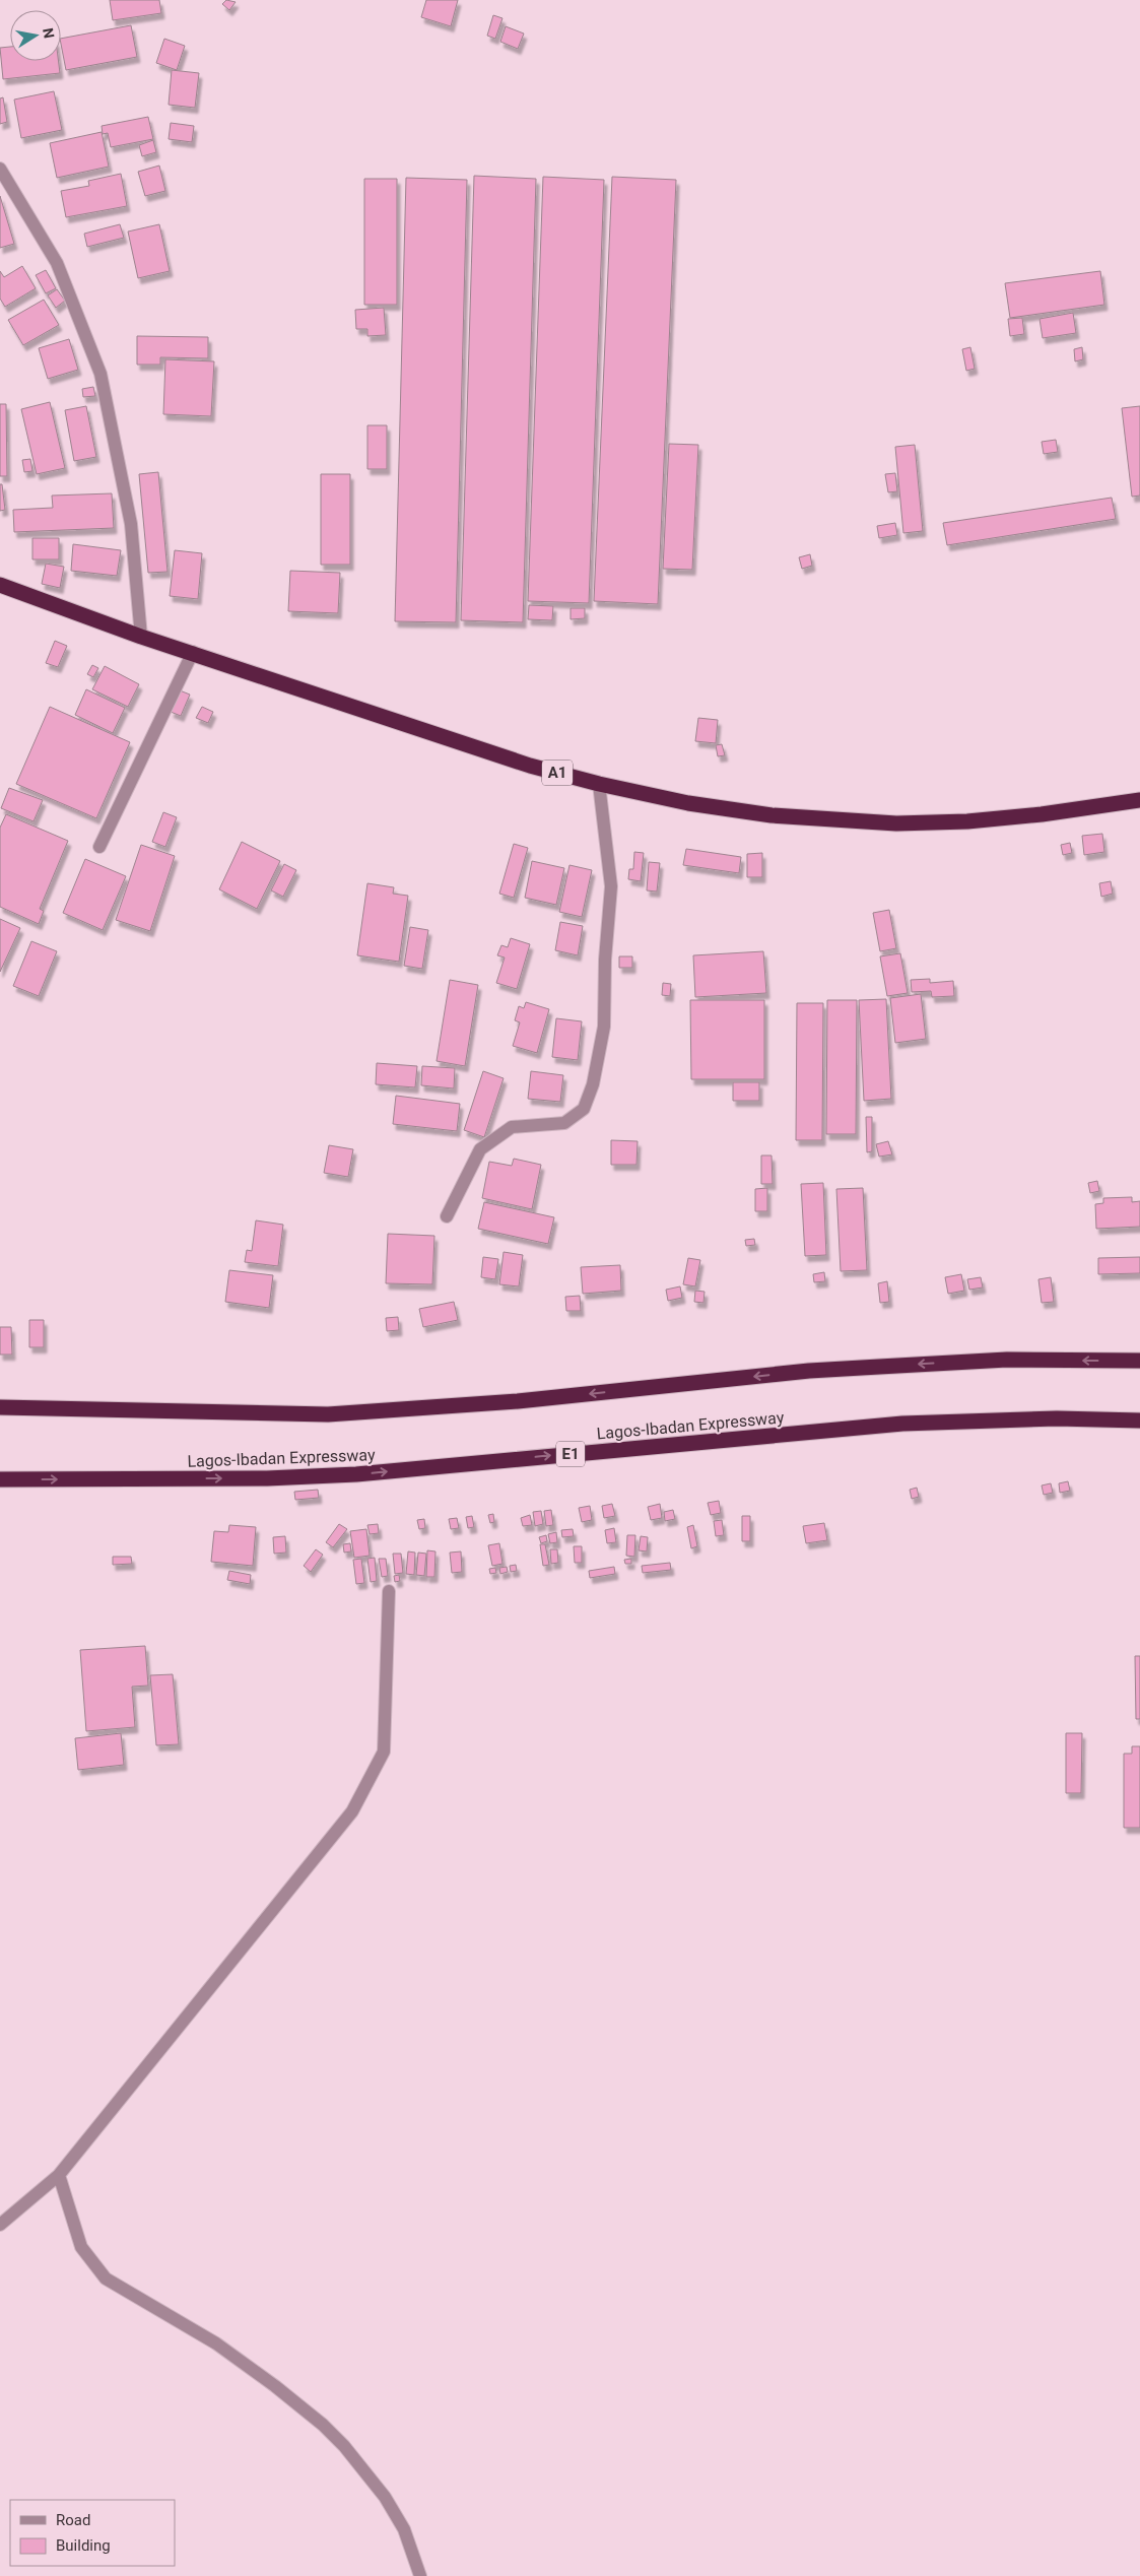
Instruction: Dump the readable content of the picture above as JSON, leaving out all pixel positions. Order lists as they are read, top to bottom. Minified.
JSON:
{"streets":{"highway":["A1","Lagos-Ibadan Expressway","E1"]},"legend":["Road","Building"],"north":"right"}
